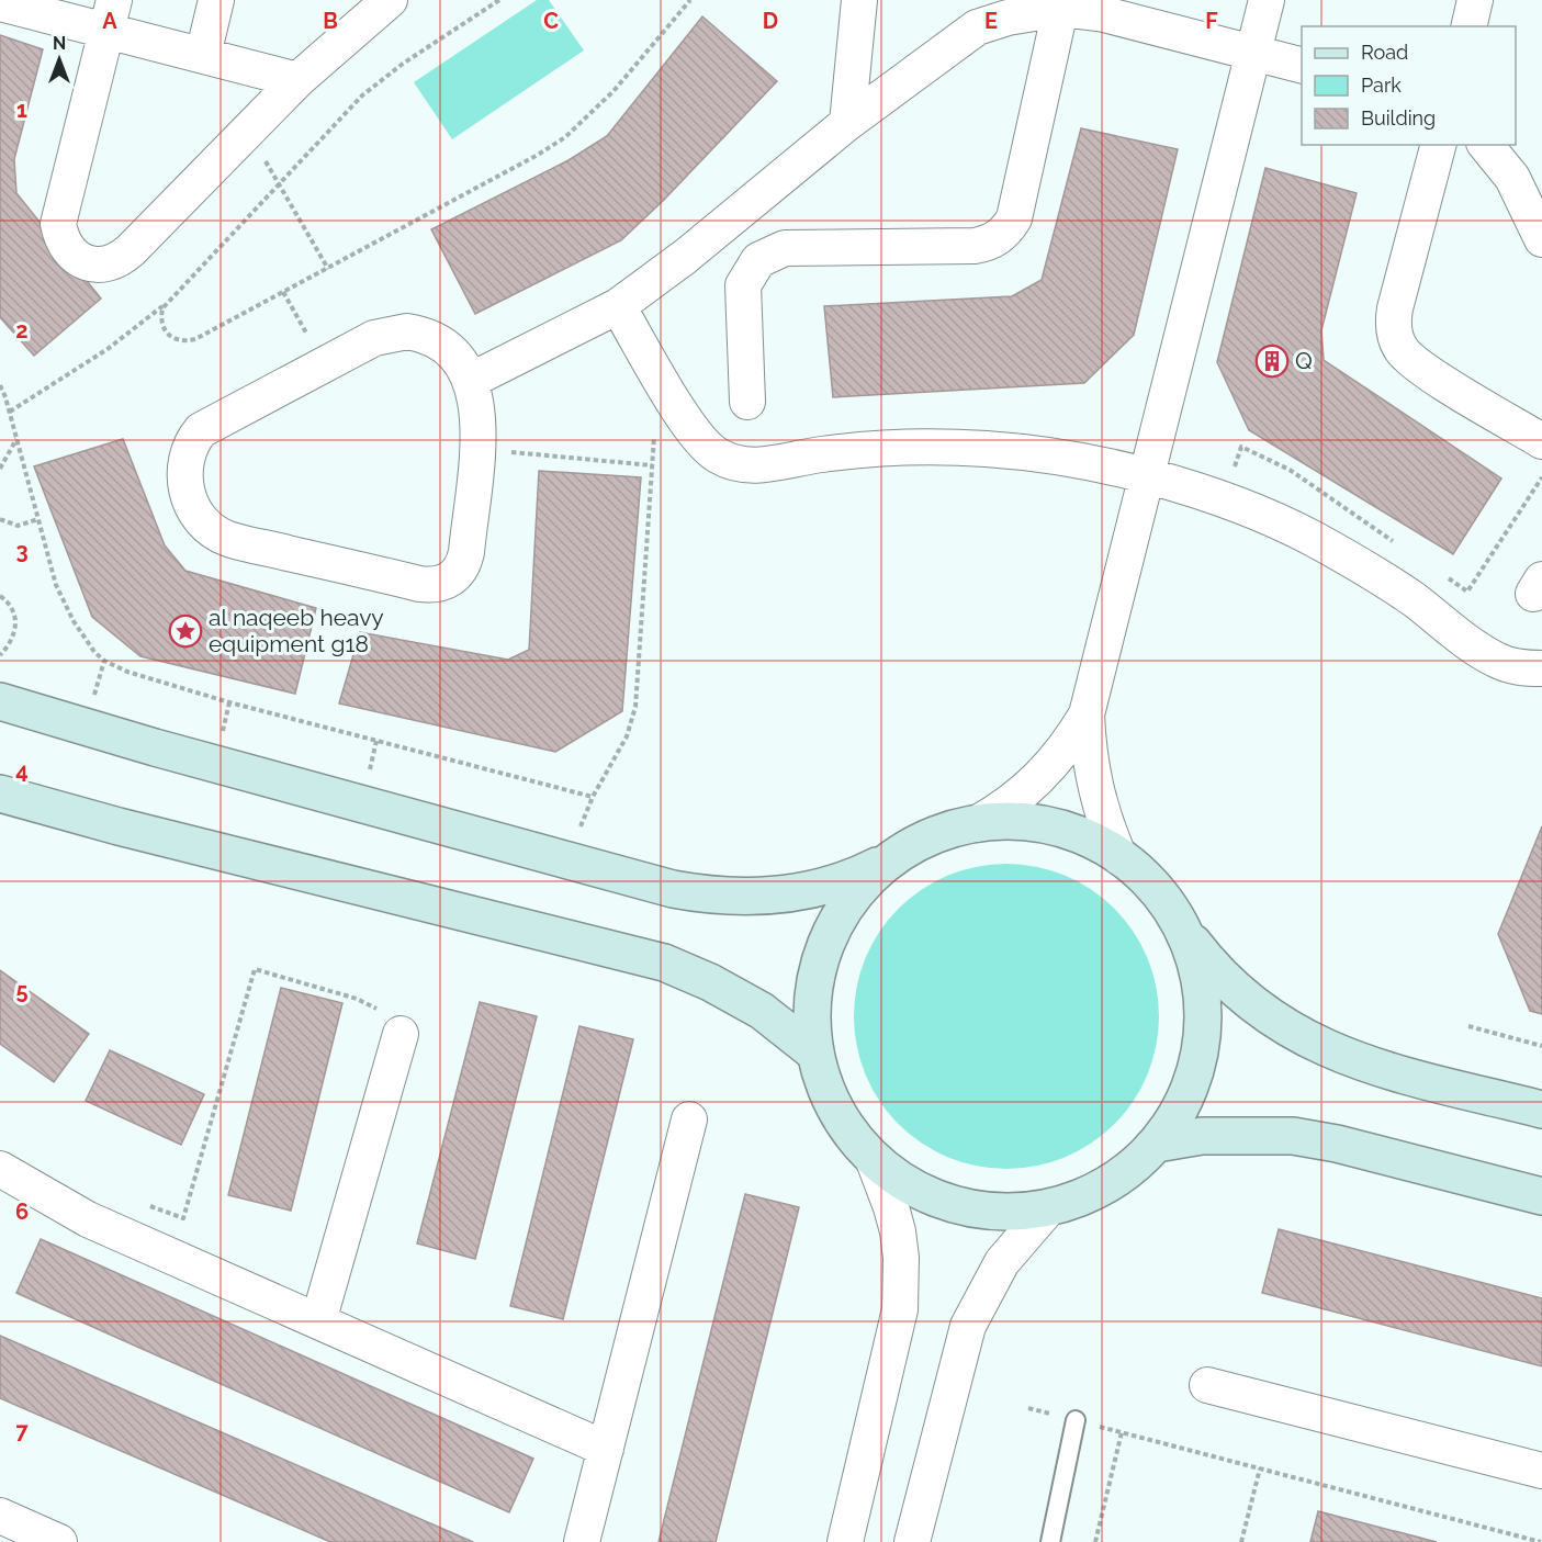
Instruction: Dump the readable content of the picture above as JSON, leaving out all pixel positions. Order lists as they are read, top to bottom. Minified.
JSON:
{"places":{"building":["Q"],"place":["al naqeeb heavy equipment g18"]},"legend":["Road","Park","Building"],"north":"top","grid":{"columns":["A","B","C","D","E","F"],"rows":["1","2","3","4","5","6","7"]}}
